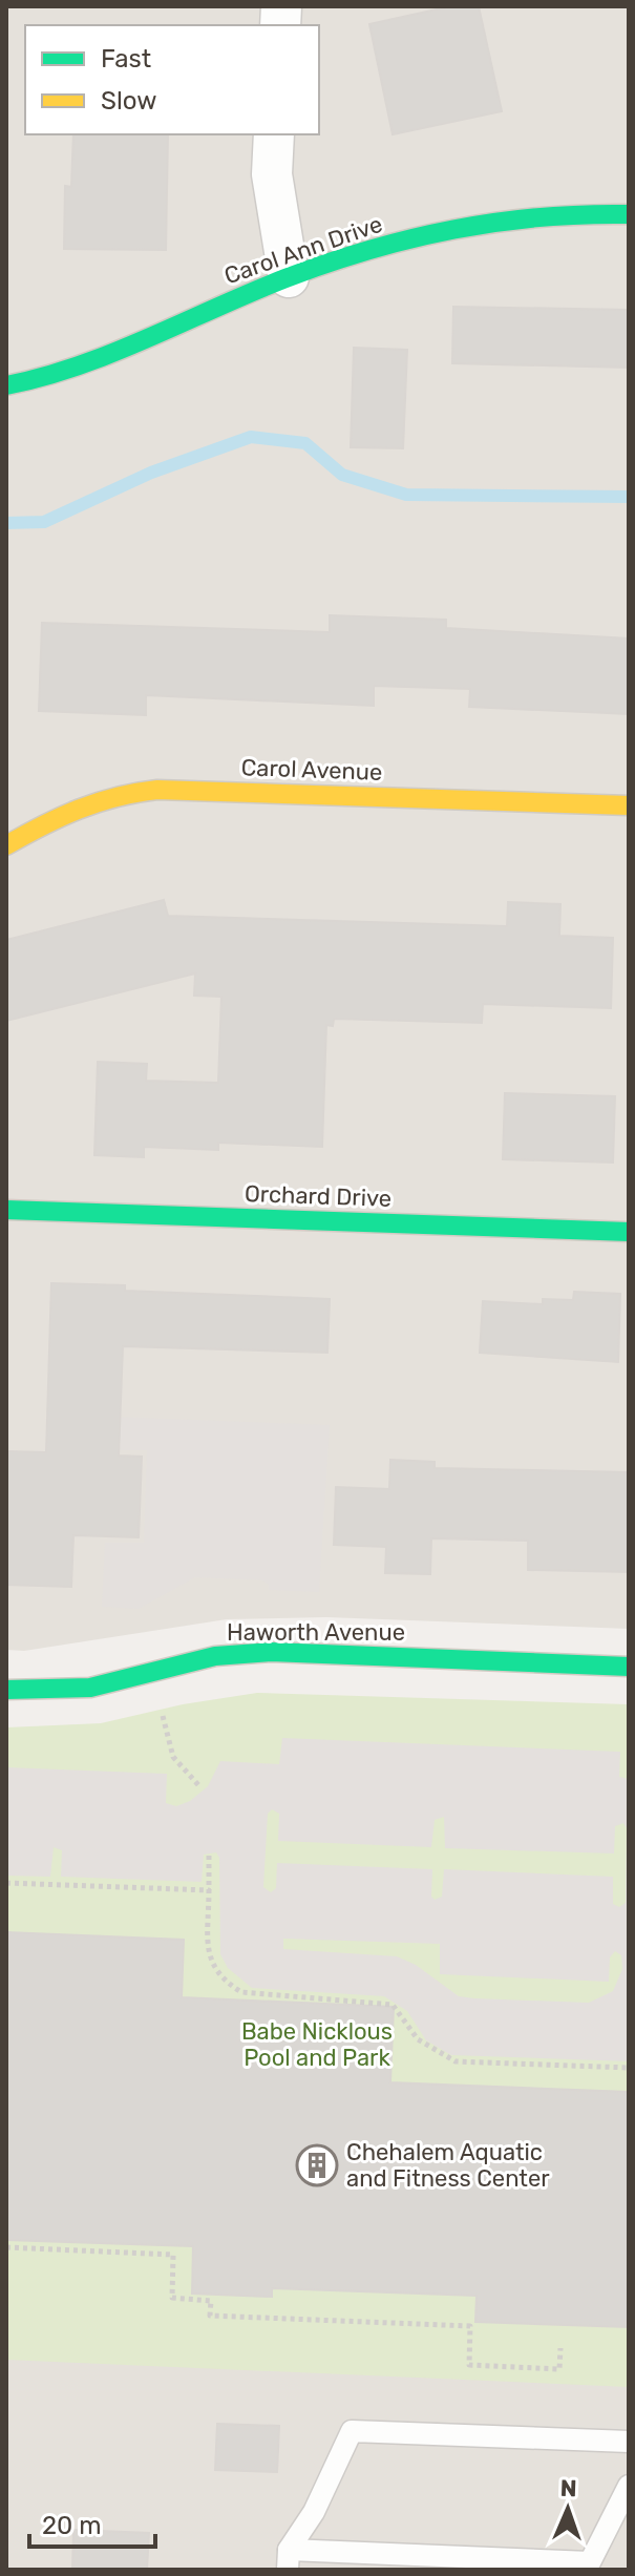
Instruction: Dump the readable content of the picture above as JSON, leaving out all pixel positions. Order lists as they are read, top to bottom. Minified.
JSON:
{"streets":{"street":["Carol Ann Drive","Carol Avenue","Orchard Drive","Haworth Avenue"]},"parks":["Babe Nicklous Pool and Park"],"places":{"building":["Chehalem Aquatic and Fitness Center"]},"legend":["Fast","Slow"],"scale_bar":"20 m","north":"top"}
